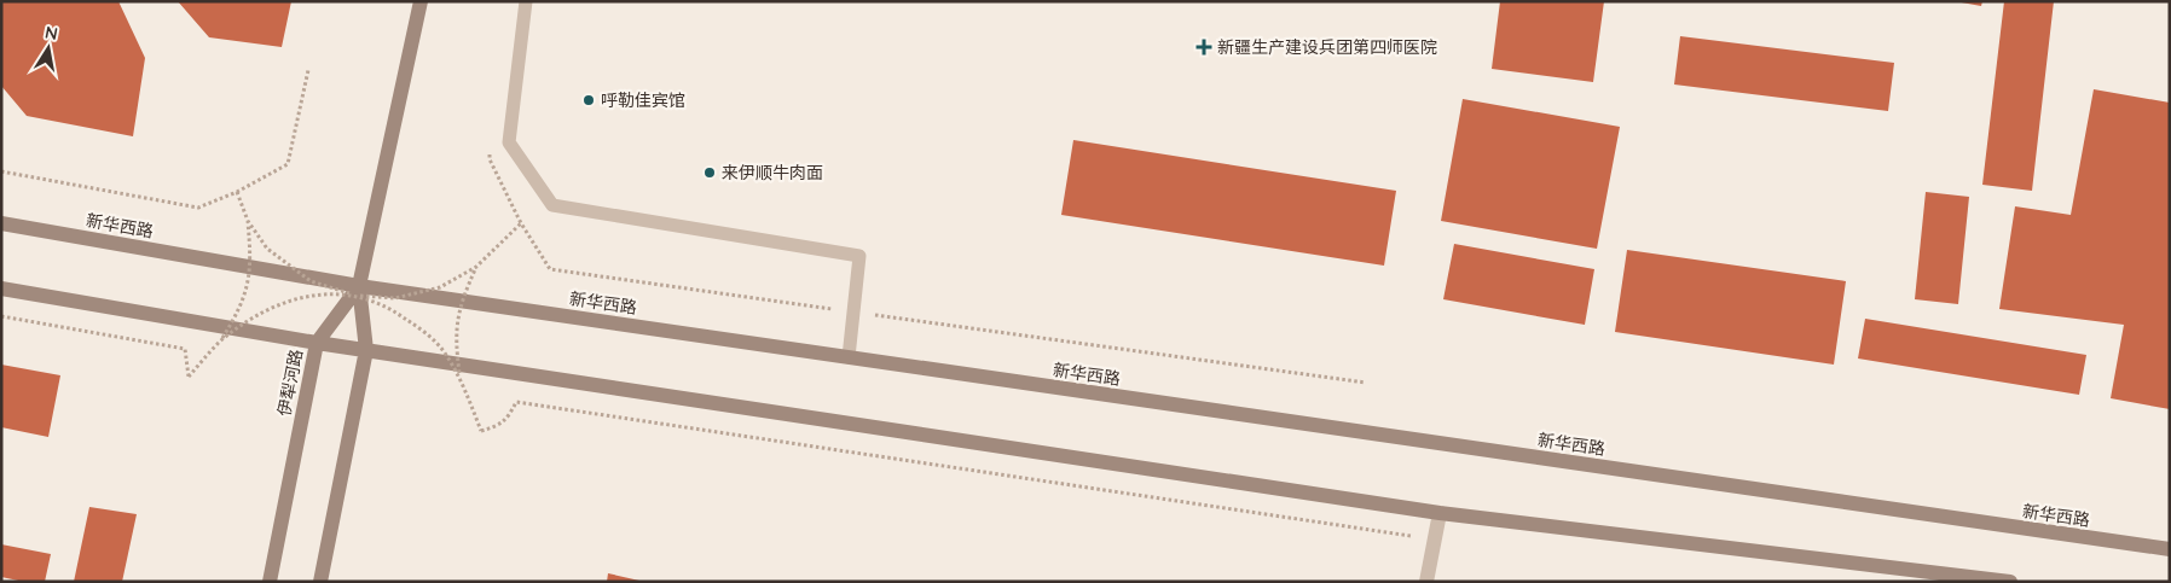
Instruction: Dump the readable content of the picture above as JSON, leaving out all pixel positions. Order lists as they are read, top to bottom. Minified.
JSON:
{"streets":{"main road":["新华西路","伊犁河路"]},"crossings":[["新华西路","伊犁河路"]],"places":{"health":["新疆生产建设兵团第四师医院"],"other":["呼勒佳宾馆","来伊顺牛肉面"]},"north":"top"}
